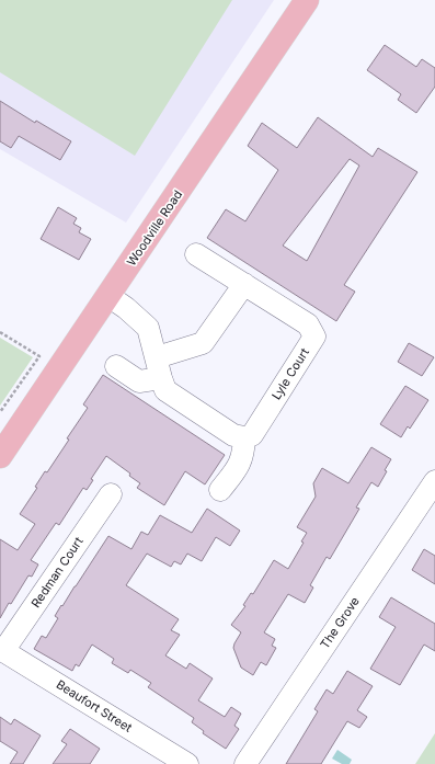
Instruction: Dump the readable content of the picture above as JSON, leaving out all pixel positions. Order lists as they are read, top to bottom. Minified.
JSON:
{"streets":{"main road":["Woodville Road"],"street":["Lyle Court","Redman Court","The Grove","Beaufort Street"]},"crossings":[["Redman Court","Beaufort Street"]]}
